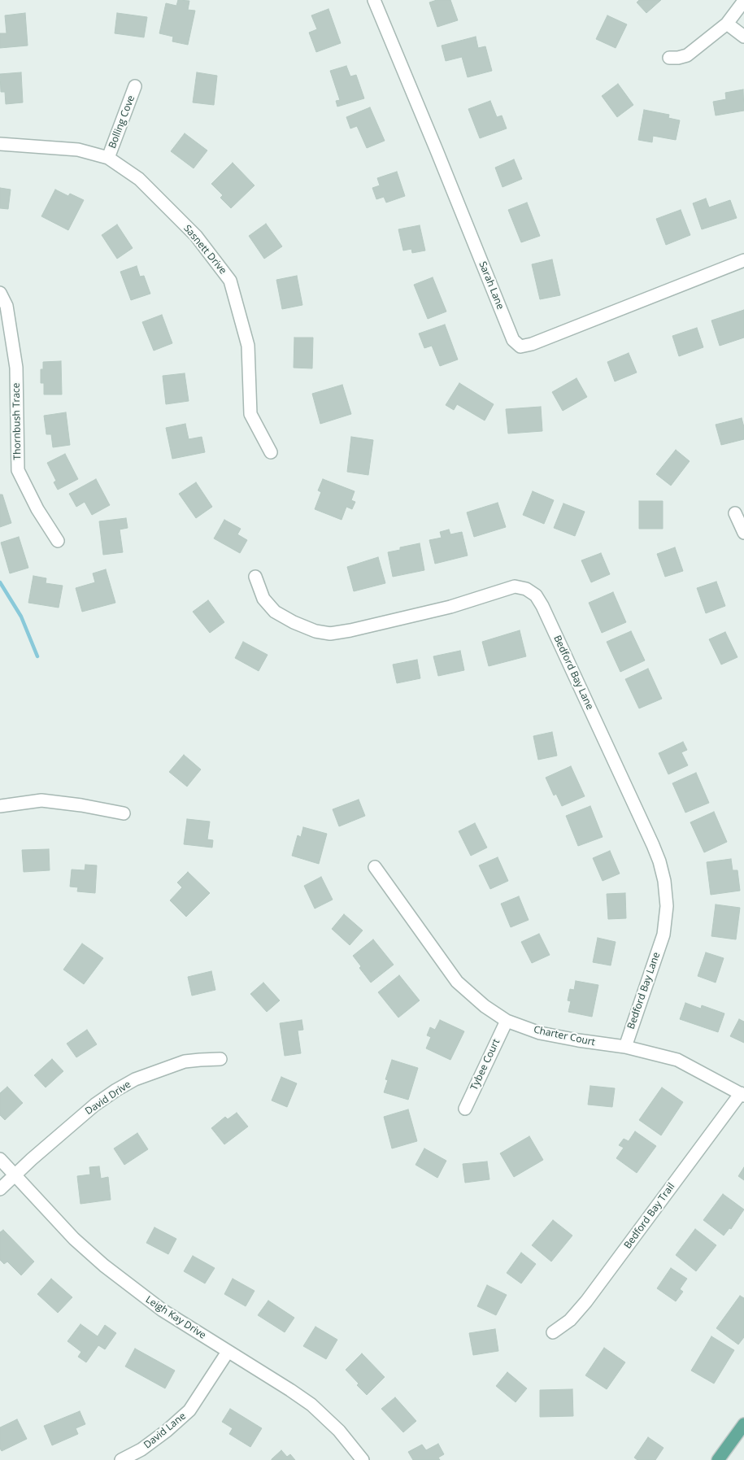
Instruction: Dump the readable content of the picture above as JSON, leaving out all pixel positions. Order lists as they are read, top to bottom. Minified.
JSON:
{"streets":{"street":["Bolling Cove","Sasnett Drive","Sarah Lane","Thornbush Trace","Bedford Bay Lane","Charter Court","Tybee Court","David Drive","Bedford Bay Trail","Leigh Kay Drive","David Lane"]},"crossings":[["Bolling Cove","Sasnett Drive"],["Bedford Bay Lane","Charter Court"],["Charter Court","Tybee Court"],["Charter Court","Bedford Bay Trail"],["David Drive","Leigh Kay Drive"],["Leigh Kay Drive","David Lane"]]}
